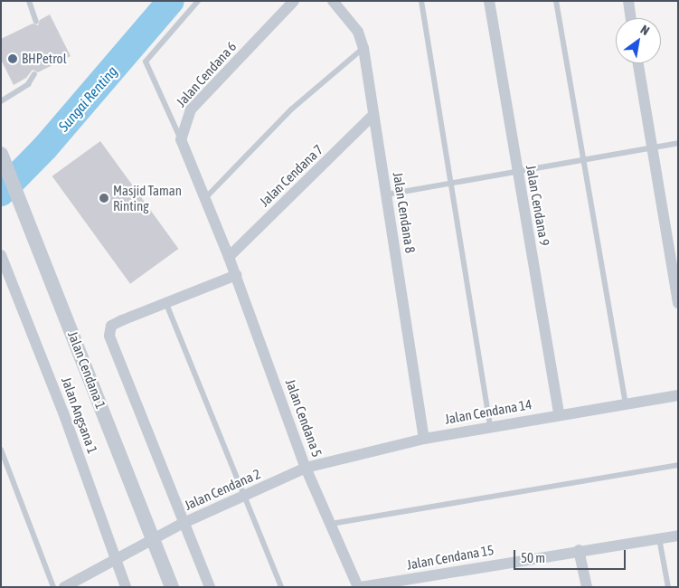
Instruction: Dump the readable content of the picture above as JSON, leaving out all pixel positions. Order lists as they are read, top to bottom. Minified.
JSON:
{"streets":{"street":["Jalan Cendana 6","Jalan Cendana 7","Jalan Cendana 9","Jalan Cendana 8","Jalan Cendana 1","Jalan Cendana 14","Jalan Angsana 1","Jalan Cendana 5","Jalan Cendana 2","Jalan Cendana 15"]},"crossings":[["Jalan Cendana 7","Jalan Cendana 8"],["Jalan Cendana 7","Jalan Cendana 5"],["Jalan Cendana 9","Jalan Cendana 14"],["Jalan Cendana 8","Jalan Cendana 14"],["Jalan Cendana 1","Jalan Cendana 2"],["Jalan Cendana 14","Jalan Cendana 5"],["Jalan Cendana 14","Jalan Cendana 2"],["Jalan Angsana 1","Jalan Cendana 2"],["Jalan Cendana 5","Jalan Cendana 2"],["Jalan Cendana 5","Jalan Cendana 15"]],"water":["Sungai Renting"],"places":["BHPetrol","Masjid Taman Rinting"],"scale_bar":"50 m","north":"top right"}
